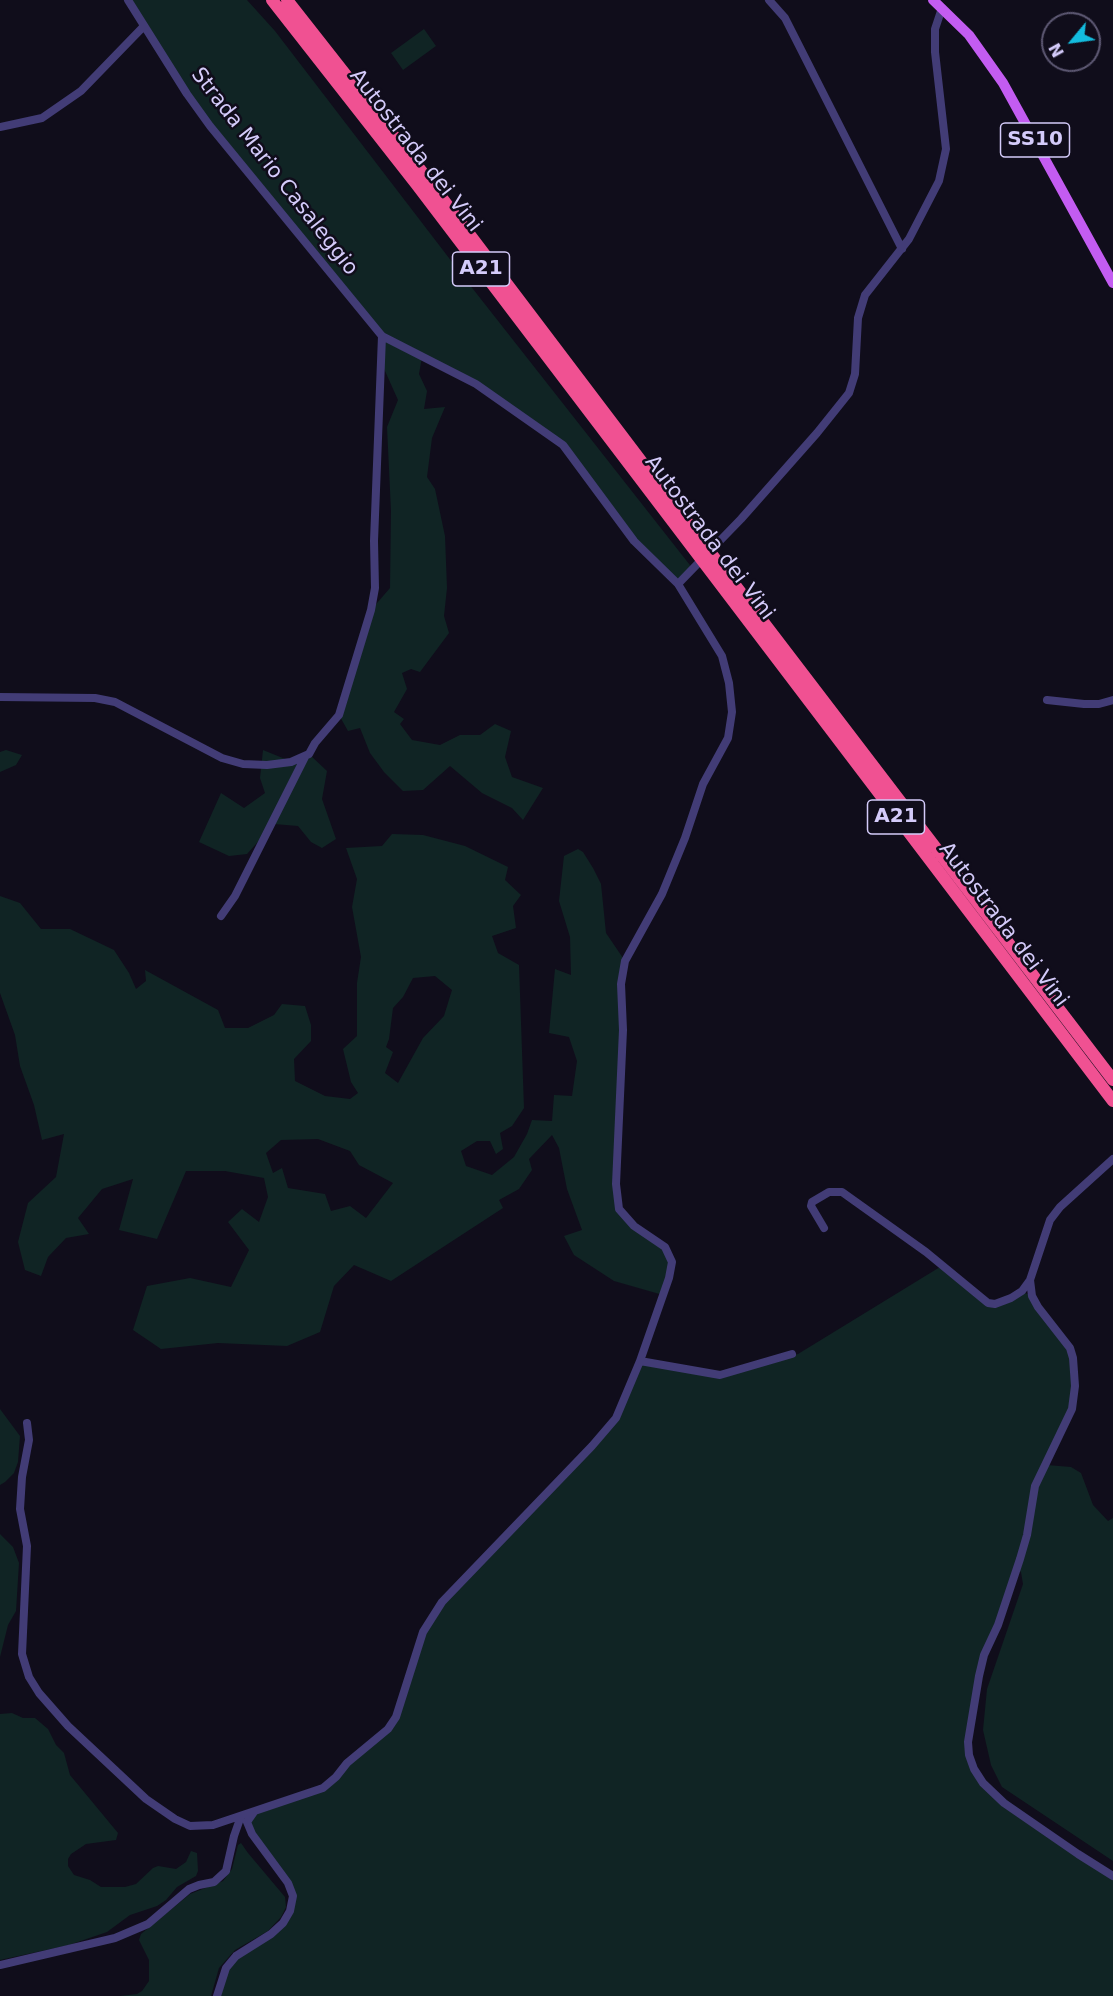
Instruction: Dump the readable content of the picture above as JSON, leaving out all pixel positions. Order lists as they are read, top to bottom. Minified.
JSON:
{"streets":{"highway":["Autostrada dei Vini","A21"],"main road":["SS10"],"street":["Strada Mario Casaleggio"]},"north":"bottom left"}
